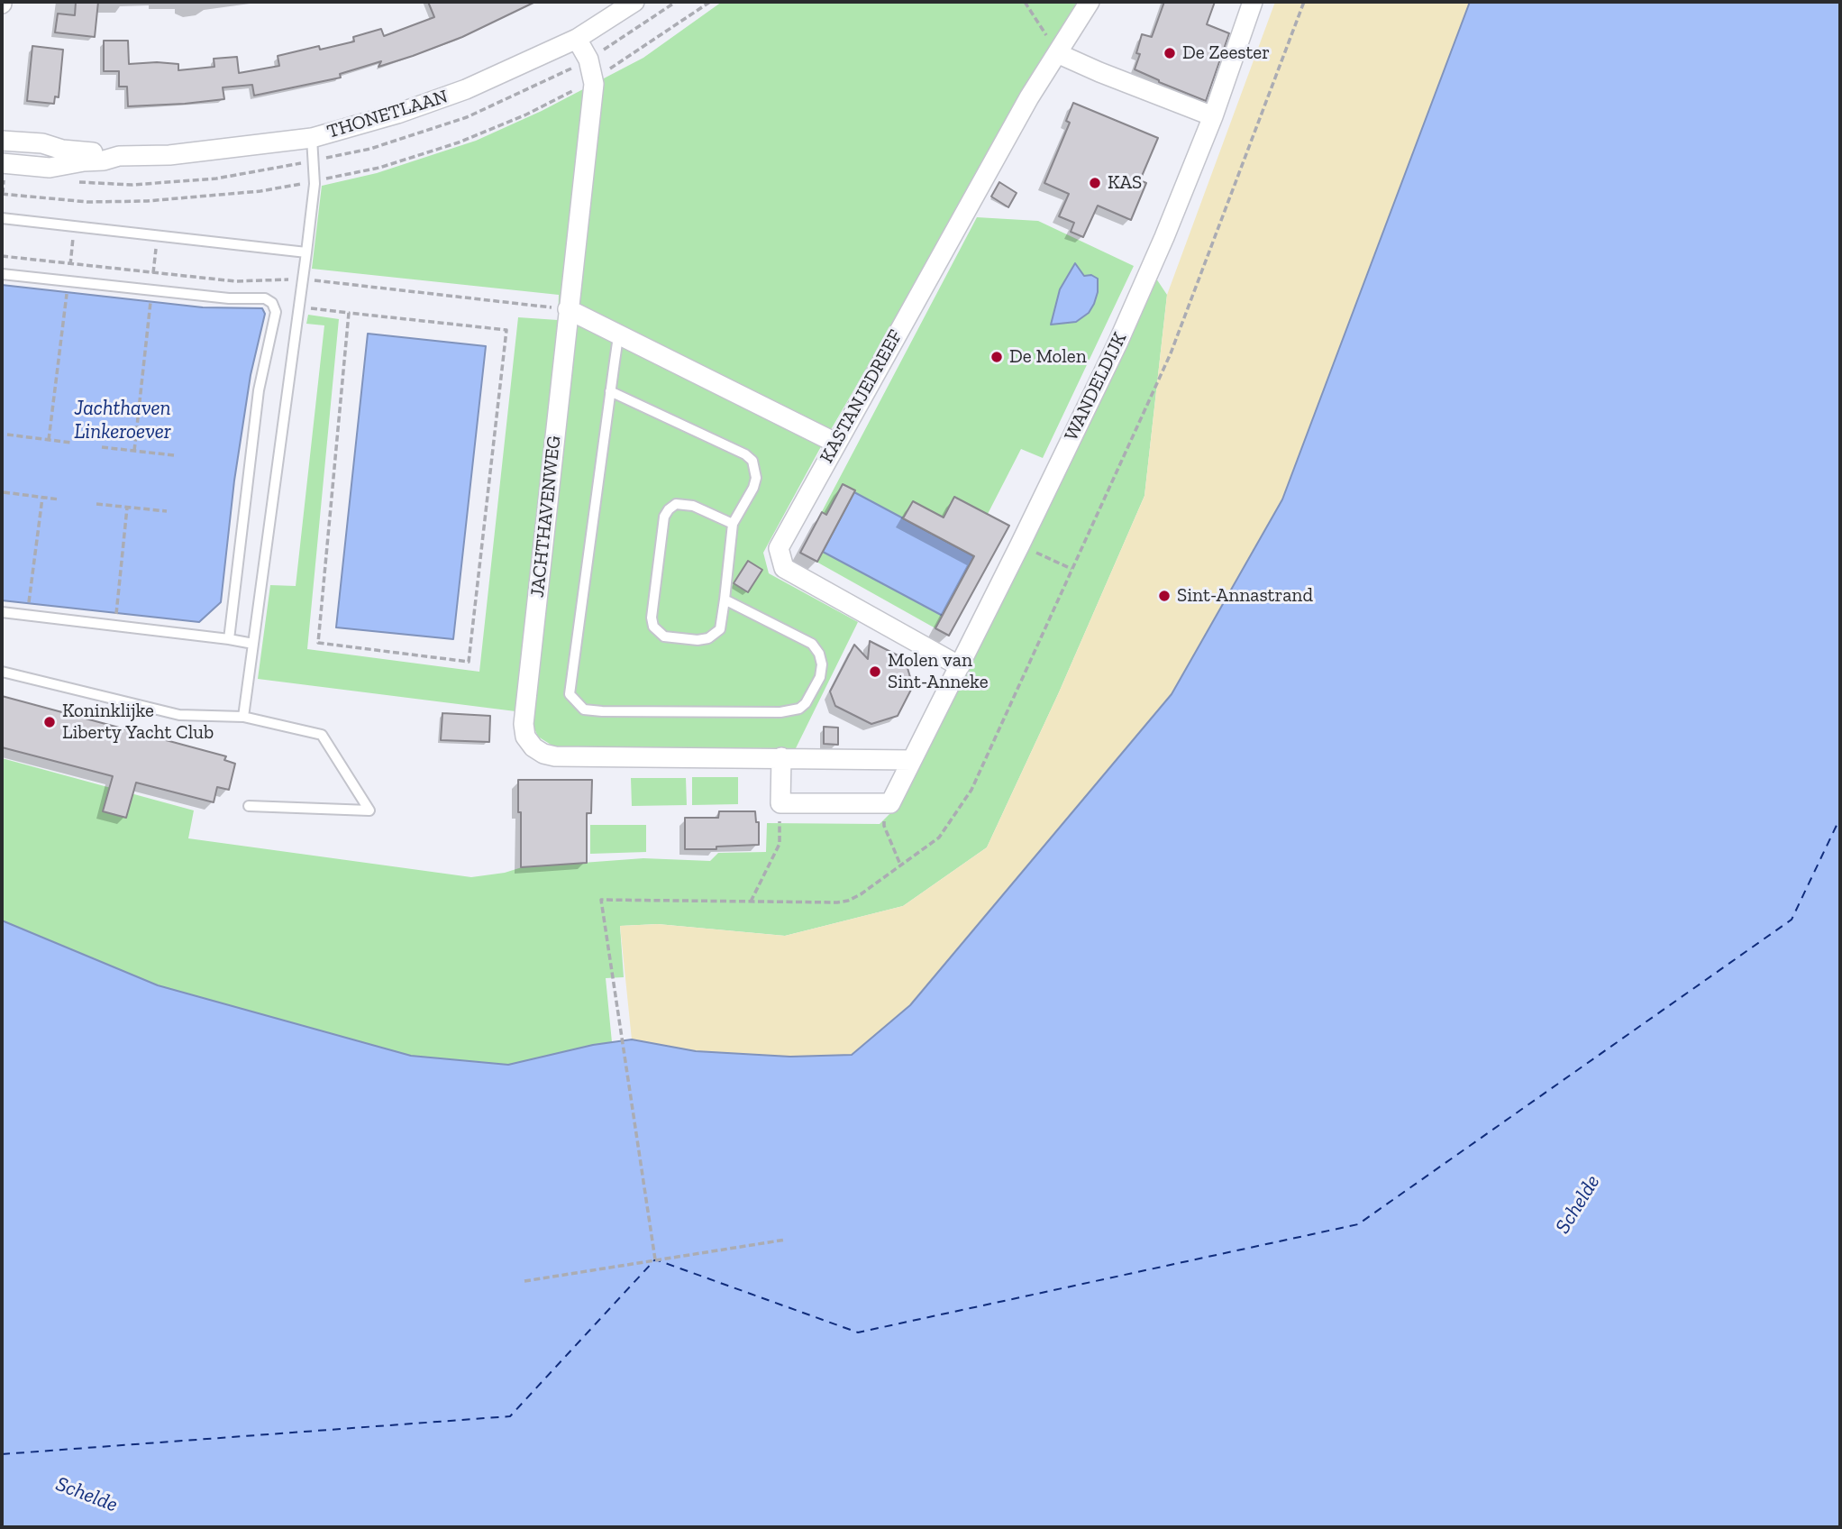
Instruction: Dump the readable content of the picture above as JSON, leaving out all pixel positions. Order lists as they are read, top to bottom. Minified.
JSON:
{"streets":{"street":["THONETLAAN","WANDELDIJK","KASTANJEDREEF","JACHTHAVENWEG"]},"crossings":[["THONETLAAN","JACHTHAVENWEG"],["WANDELDIJK","KASTANJEDREEF"],["WANDELDIJK","JACHTHAVENWEG"]],"water":["Jachthaven Linkeroever","Schelde"],"places":["De Zeester","KAS","De Molen","Sint-Annastrand","Molen van Sint-Anneke","Koninklijke Liberty Yacht Club"]}
